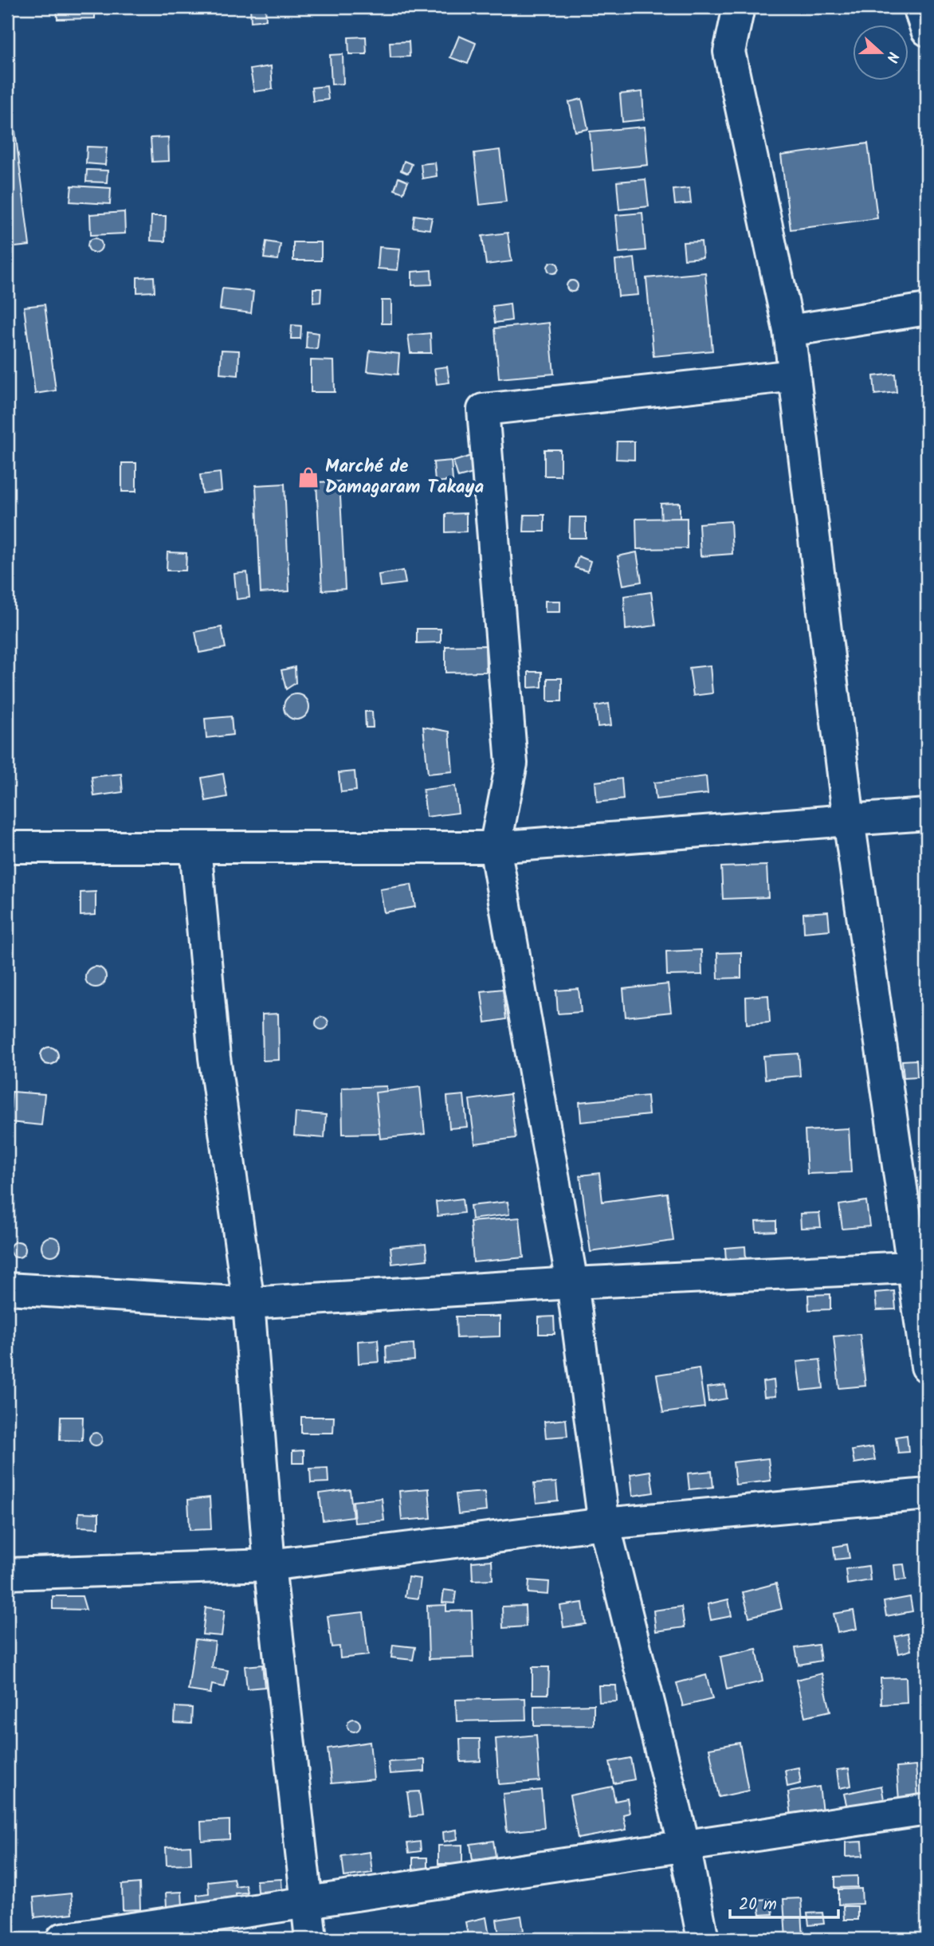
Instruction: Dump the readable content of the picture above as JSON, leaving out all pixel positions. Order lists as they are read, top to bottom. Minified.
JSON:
{"places":{"shop":["Marché de Damagaram Takaya"]},"scale_bar":"20 m","north":"right"}
